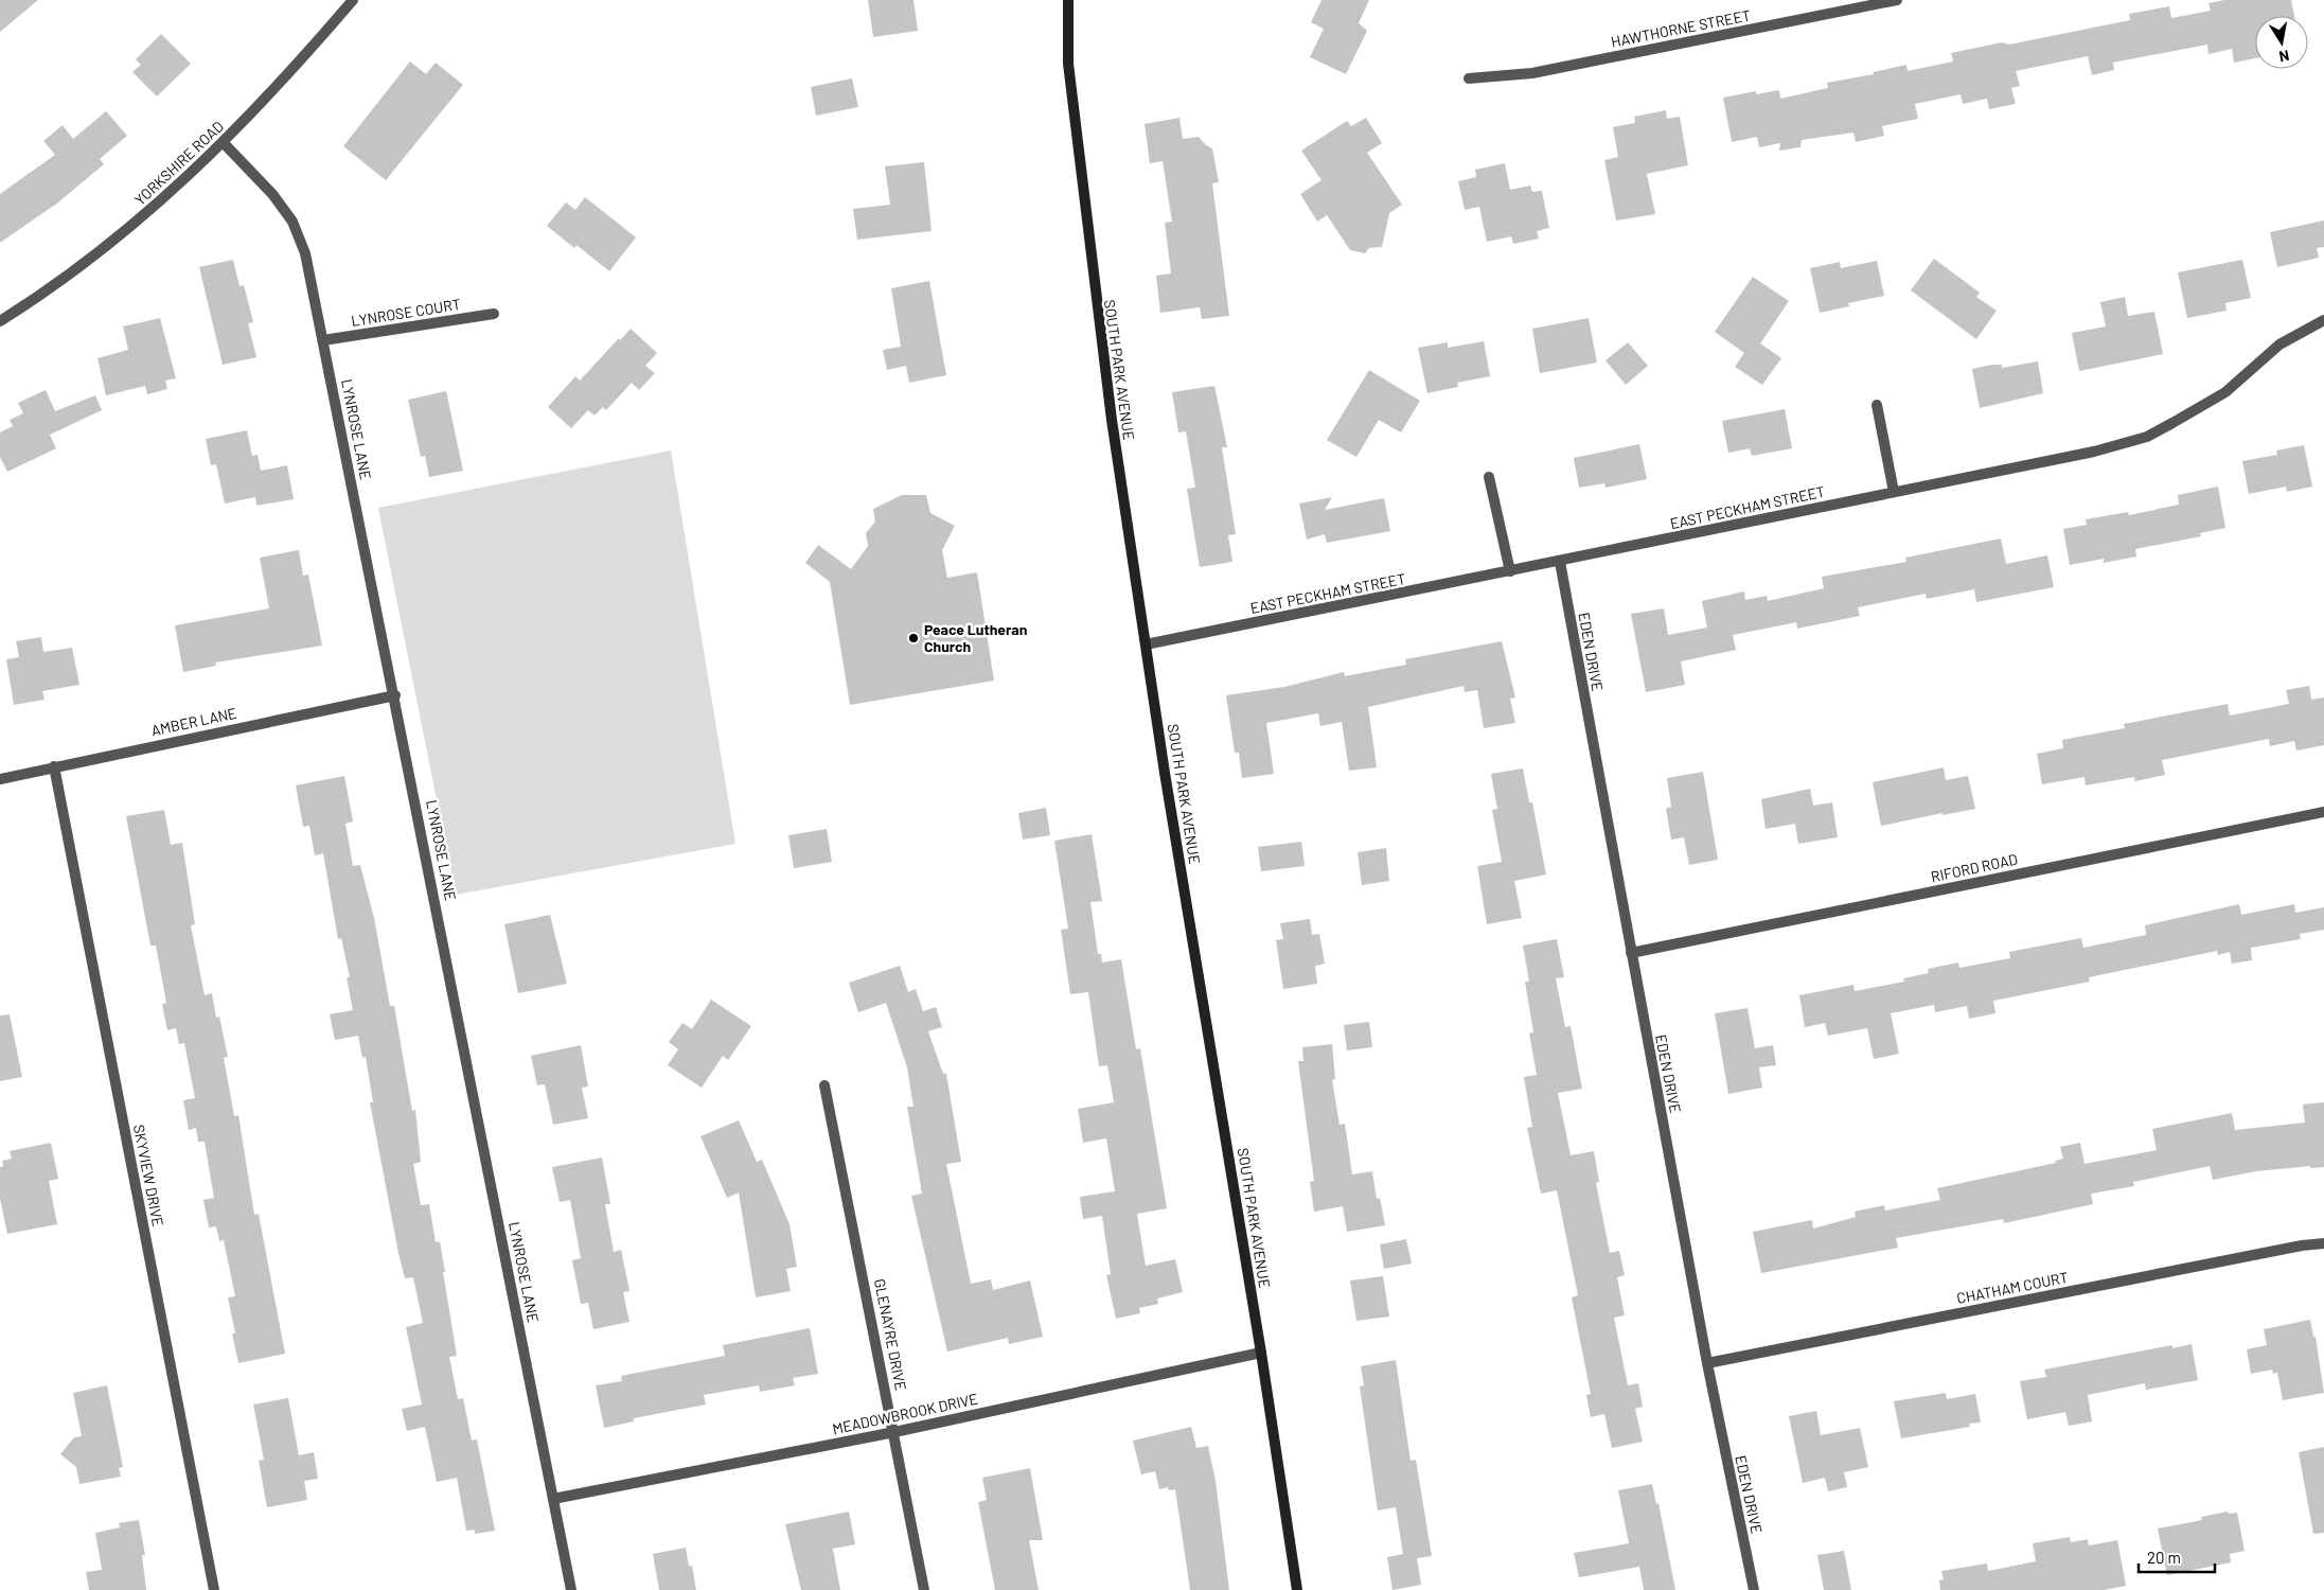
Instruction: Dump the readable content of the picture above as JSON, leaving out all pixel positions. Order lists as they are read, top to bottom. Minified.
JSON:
{"streets":{"main road":["SOUTH PARK AVENUE"],"street":["HAWTHORNE STREET","YORKSHIRE ROAD","LYNROSE COURT","LYNROSE LANE","EAST PECKHAM STREET","EDEN DRIVE","AMBER LANE","RIFORD ROAD","SKYVIEW DRIVE","CHATHAM COURT","GLENAYRE DRIVE","MEADOWBROOK DRIVE"]},"crossings":[["YORKSHIRE ROAD","LYNROSE LANE"],["LYNROSE COURT","LYNROSE LANE"],["SOUTH PARK AVENUE","EAST PECKHAM STREET"],["SOUTH PARK AVENUE","MEADOWBROOK DRIVE"],["LYNROSE LANE","AMBER LANE"],["LYNROSE LANE","MEADOWBROOK DRIVE"],["EAST PECKHAM STREET","EDEN DRIVE"],["EDEN DRIVE","RIFORD ROAD"],["EDEN DRIVE","CHATHAM COURT"],["AMBER LANE","SKYVIEW DRIVE"],["GLENAYRE DRIVE","MEADOWBROOK DRIVE"]],"places":["Peace Lutheran Church"],"scale_bar":"20 m","north":"bottom"}
